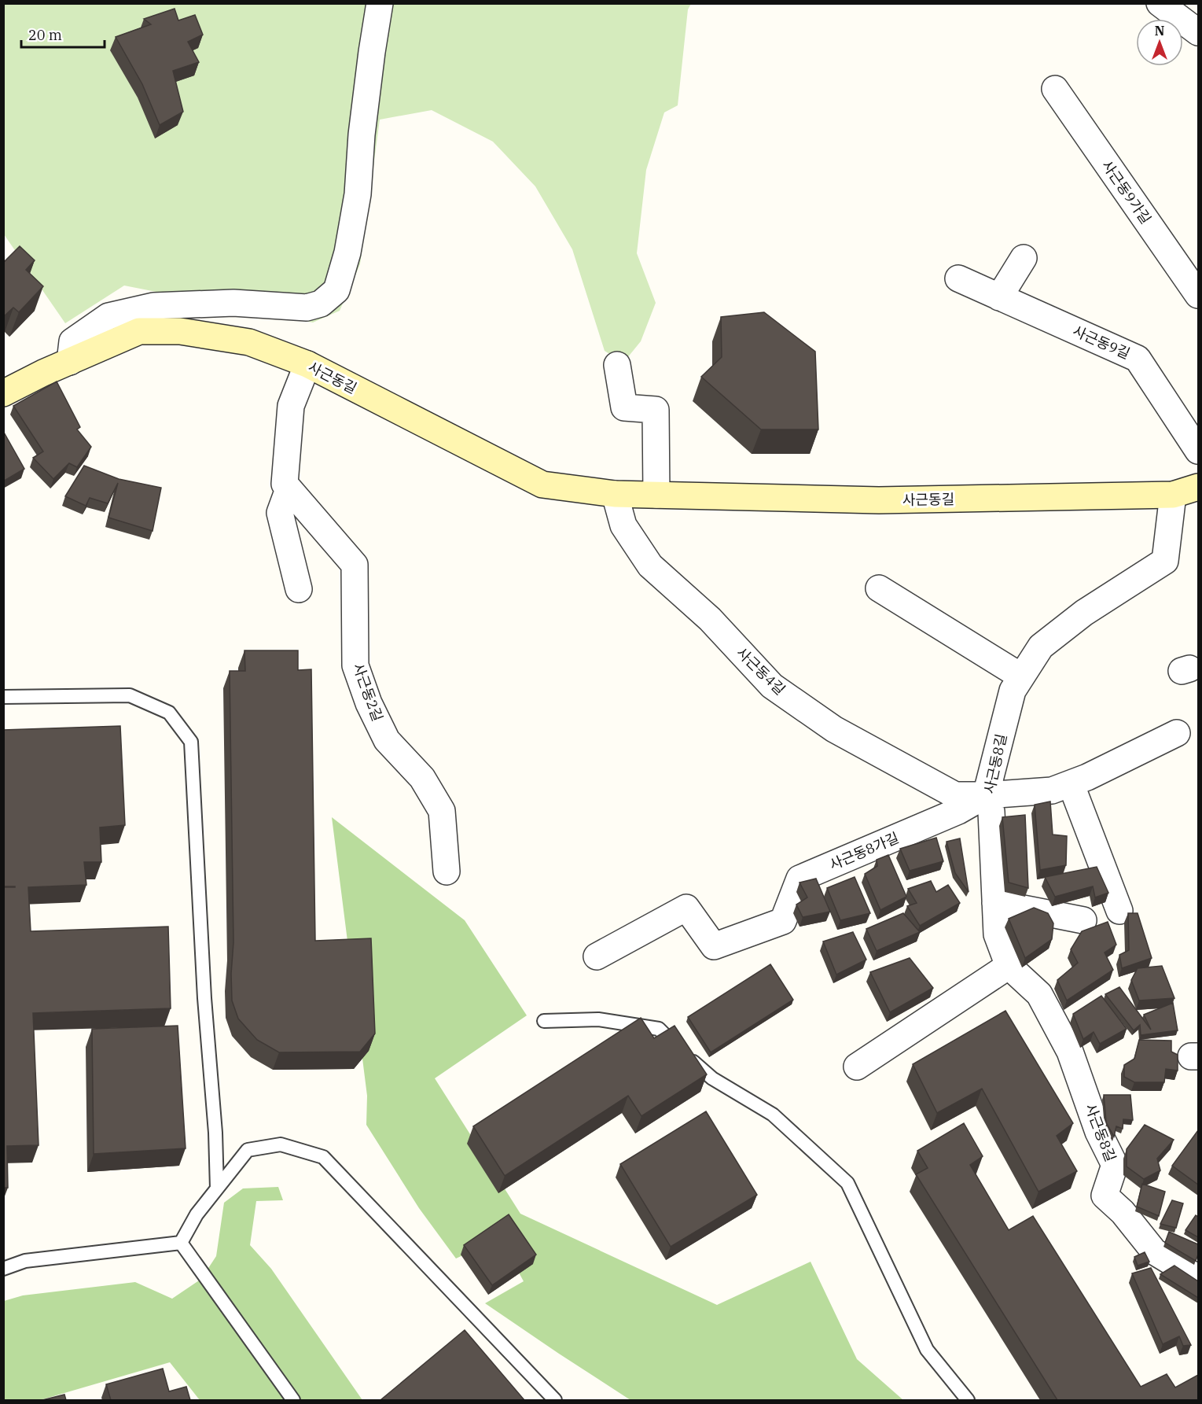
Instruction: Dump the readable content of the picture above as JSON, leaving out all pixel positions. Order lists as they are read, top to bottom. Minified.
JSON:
{"streets":{"street":["사근동9가길","사근동9길","사근동길","사근동4길","사근동2길","사근동8길","사근동8가길"]},"crossings":[["사근동길","사근동4길"],["사근동길","사근동8길"],["사근동4길","사근동8길"],["사근동4길","사근동8가길"],["사근동8길","사근동8가길"]],"scale_bar":"20 m","north":"top"}
